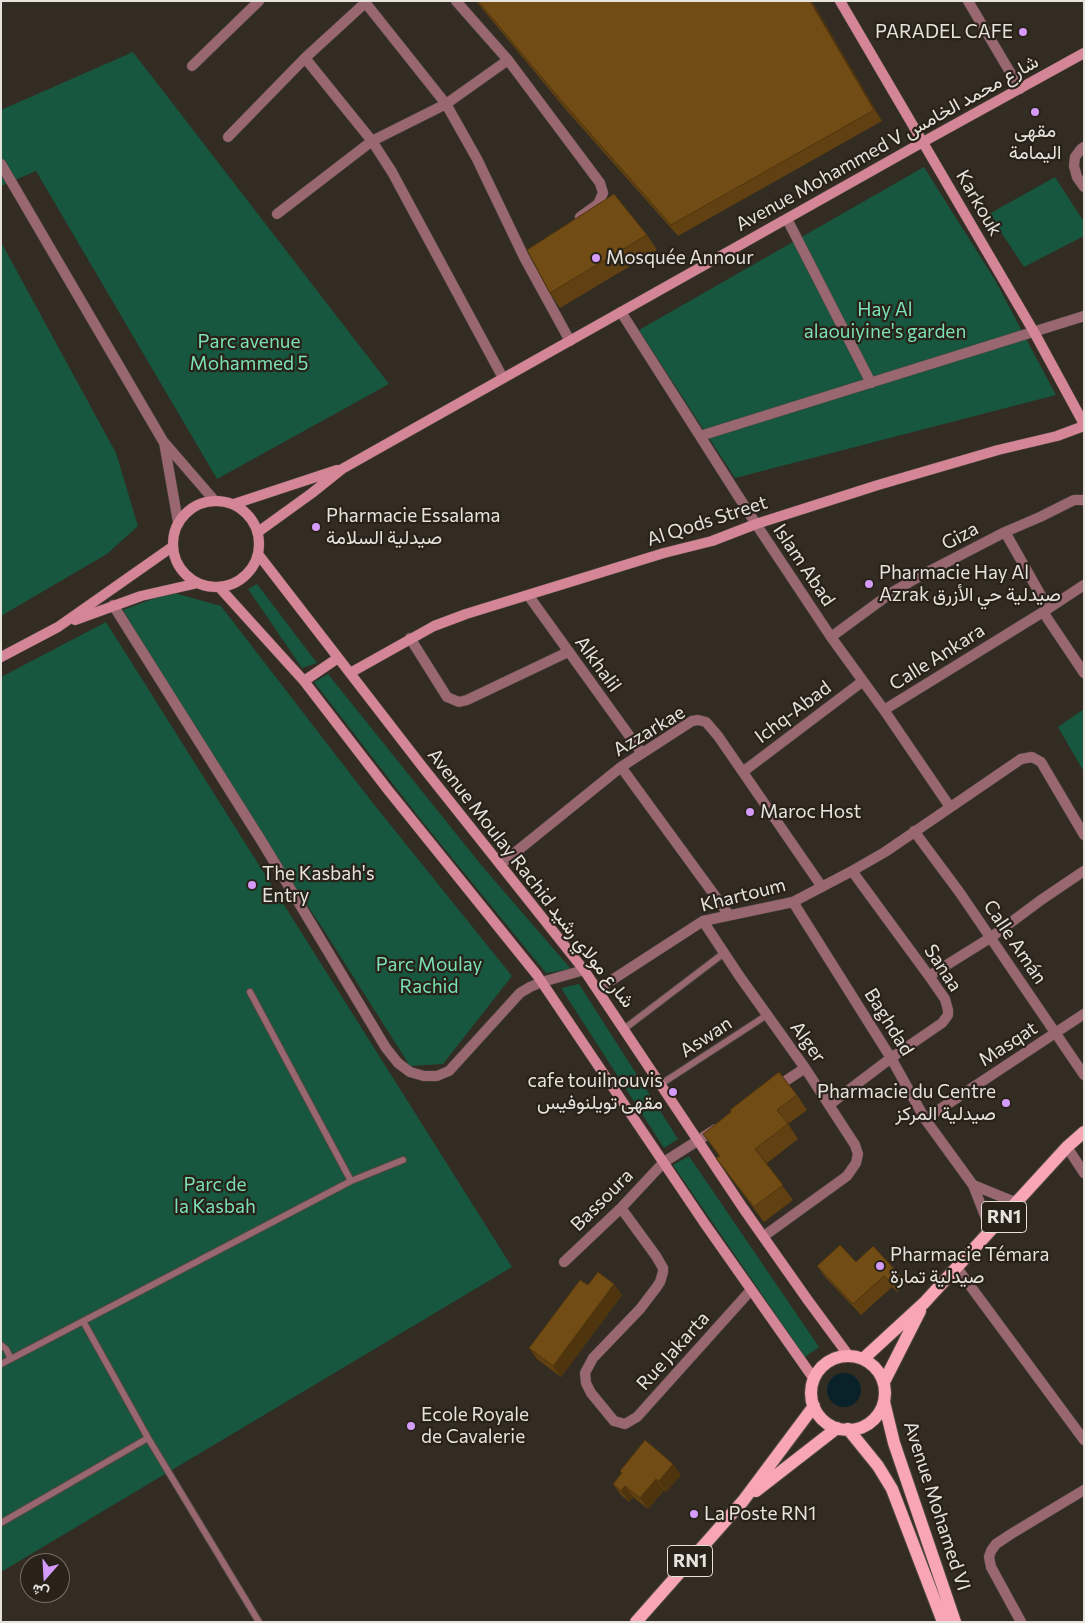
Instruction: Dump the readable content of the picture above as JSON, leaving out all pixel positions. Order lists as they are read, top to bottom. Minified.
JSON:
{"streets":{"main road":["Avenue Mohammed V شارع محمد الخامس","Karkouk","Al Qods Street","Avenue Moulay Rachid شارع مولاي رشيد","RN1","Avenue Mohamed VI"],"street":["Giza","Islam Abad","Calle Ankara","Alkhalil","Ichq-Abad","Azzarkae","Khartoum","Calle Amán","Sanaa","Baghdad","Alger","Masqat","Bassoura","Rue Jakarta"],"lane":["Aswan"]},"crossings":[["Avenue Mohammed V شارع محمد الخامس","Karkouk"],["Avenue Mohammed V شارع محمد الخامس","Islam Abad"],["Karkouk","Al Qods Street"],["Al Qods Street","Islam Abad"],["Al Qods Street","Alkhalil"],["Al Qods Street","Avenue Moulay Rachid شارع مولاي رشيد"],["Giza","Islam Abad"],["Islam Abad","Calle Ankara"],["Islam Abad","Ichq-Abad"],["Islam Abad","Khartoum"],["Alkhalil","Azzarkae"],["Ichq-Abad","Azzarkae"],["Azzarkae","Avenue Moulay Rachid شارع مولاي رشيد"],["Azzarkae","Khartoum"],["Avenue Moulay Rachid شارع مولاي رشيد","Khartoum"],["Avenue Moulay Rachid شارع مولاي رشيد","Aswan"],["Avenue Moulay Rachid شارع مولاي رشيد","Alger"],["Avenue Moulay Rachid شارع مولاي رشيد","Bassoura"],["Avenue Moulay Rachid شارع مولاي رشيد","RN1"],["Avenue Moulay Rachid شارع مولاي رشيد","Avenue Mohamed VI"],["Khartoum","Calle Amán"],["Khartoum","Sanaa"],["Khartoum","Baghdad"],["Khartoum","Alger"],["Calle Amán","Masqat"],["Sanaa","Baghdad"],["Sanaa","Alger"],["Baghdad","Masqat"],["Baghdad","RN1"],["Aswan","Alger"],["Bassoura","Rue Jakarta"],["RN1","Avenue Mohamed VI"]],"parks":["Hay Al alaouiyine's garden","Parc avenue Mohammed 5","Parc Moulay Rachid","Parc de la Kasbah"],"places":["PARADEL CAFE","مقهى اليمامة","Mosquée Annour","Pharmacie Essalama صيدلية السلامة","Pharmacie Hay Al Azrak صيدلية حي الأزرق","Maroc Host","The Kasbah's Entry","cafe touilnouvis مقهى تويلنوفيس","Pharmacie du Centre صيدلية المركز","Pharmacie Témara صيدلية تمارة","Ecole Royale de Cavalerie","La Poste RN1"],"north":"bottom"}
